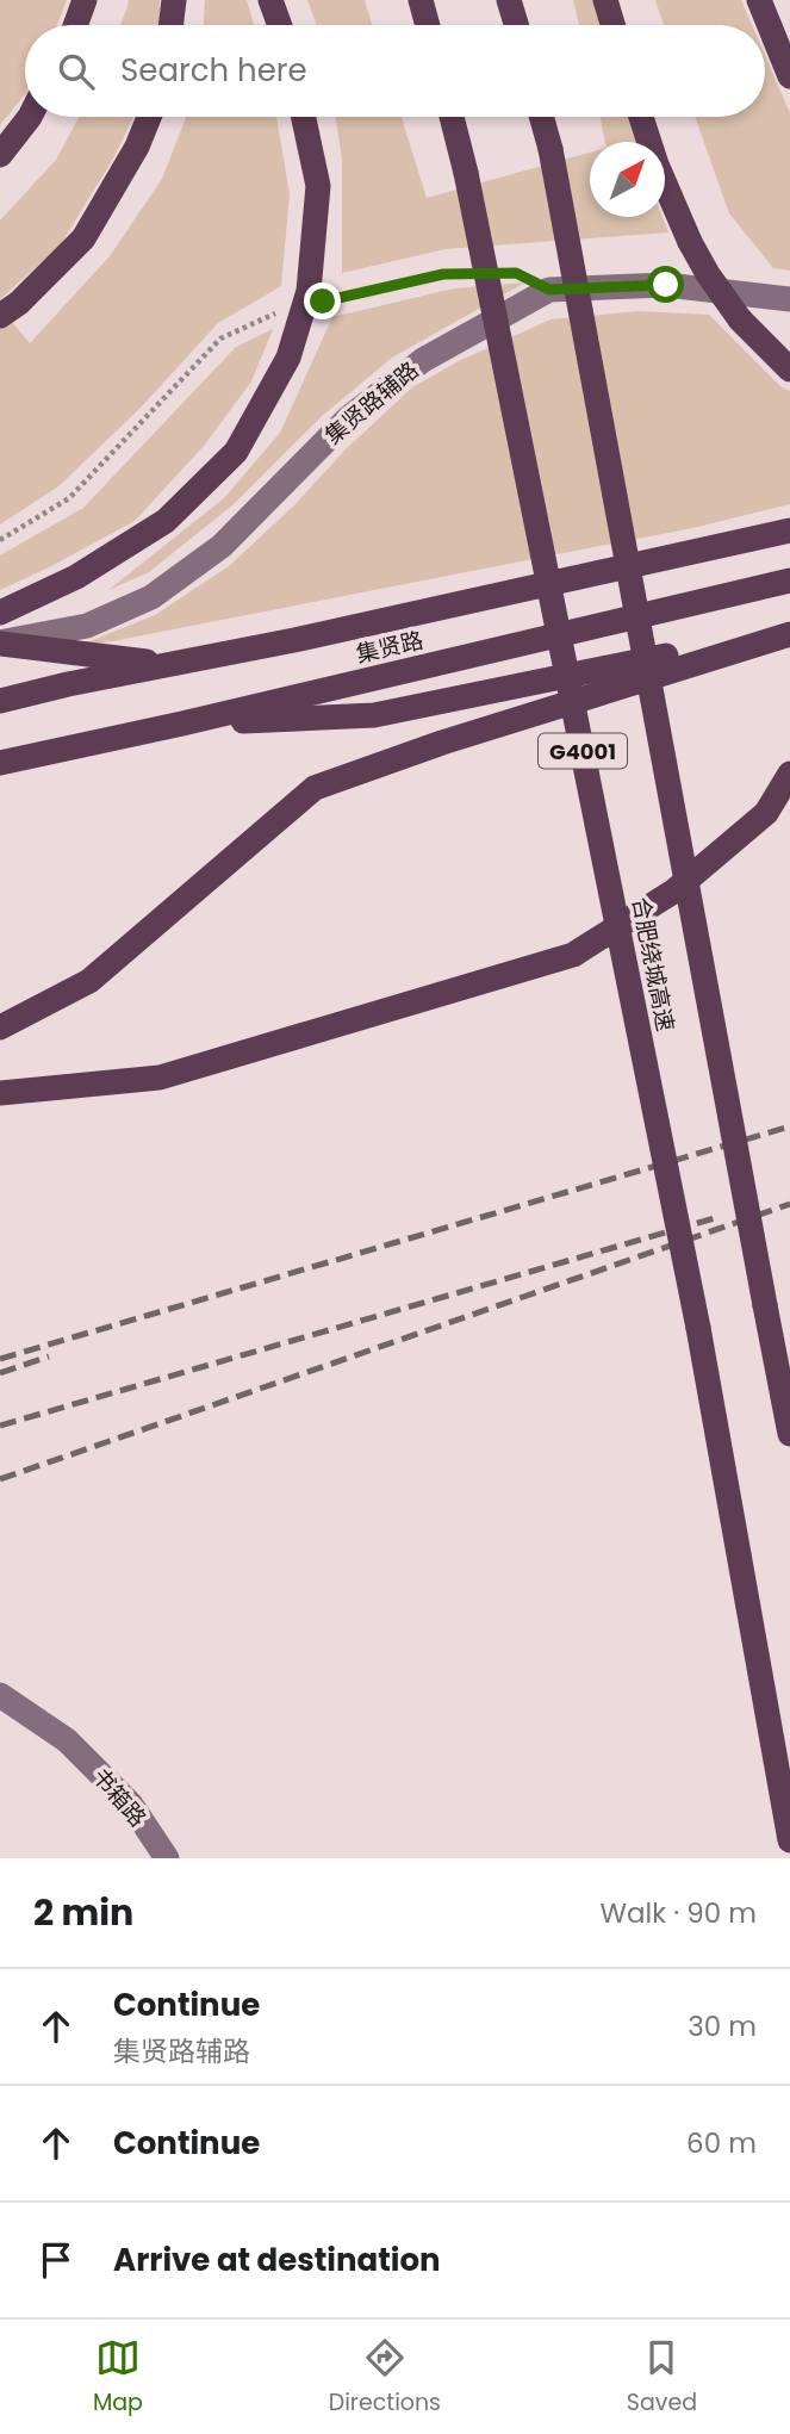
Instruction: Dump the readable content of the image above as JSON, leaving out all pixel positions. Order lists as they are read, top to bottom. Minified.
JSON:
{"streets":{"highway":["集贤路","G4001","合肥绕城高速"],"street":["集贤路辅路","书箱路"]},"north":"top right","page":{"search":"Search here","heading":["2 min","Walk · 90 m"],"list":[["Continue","集贤路辅路","30 m"],["Continue","60 m"],"Arrive at destination"],"nav":["Map","Directions","Saved"]}}
